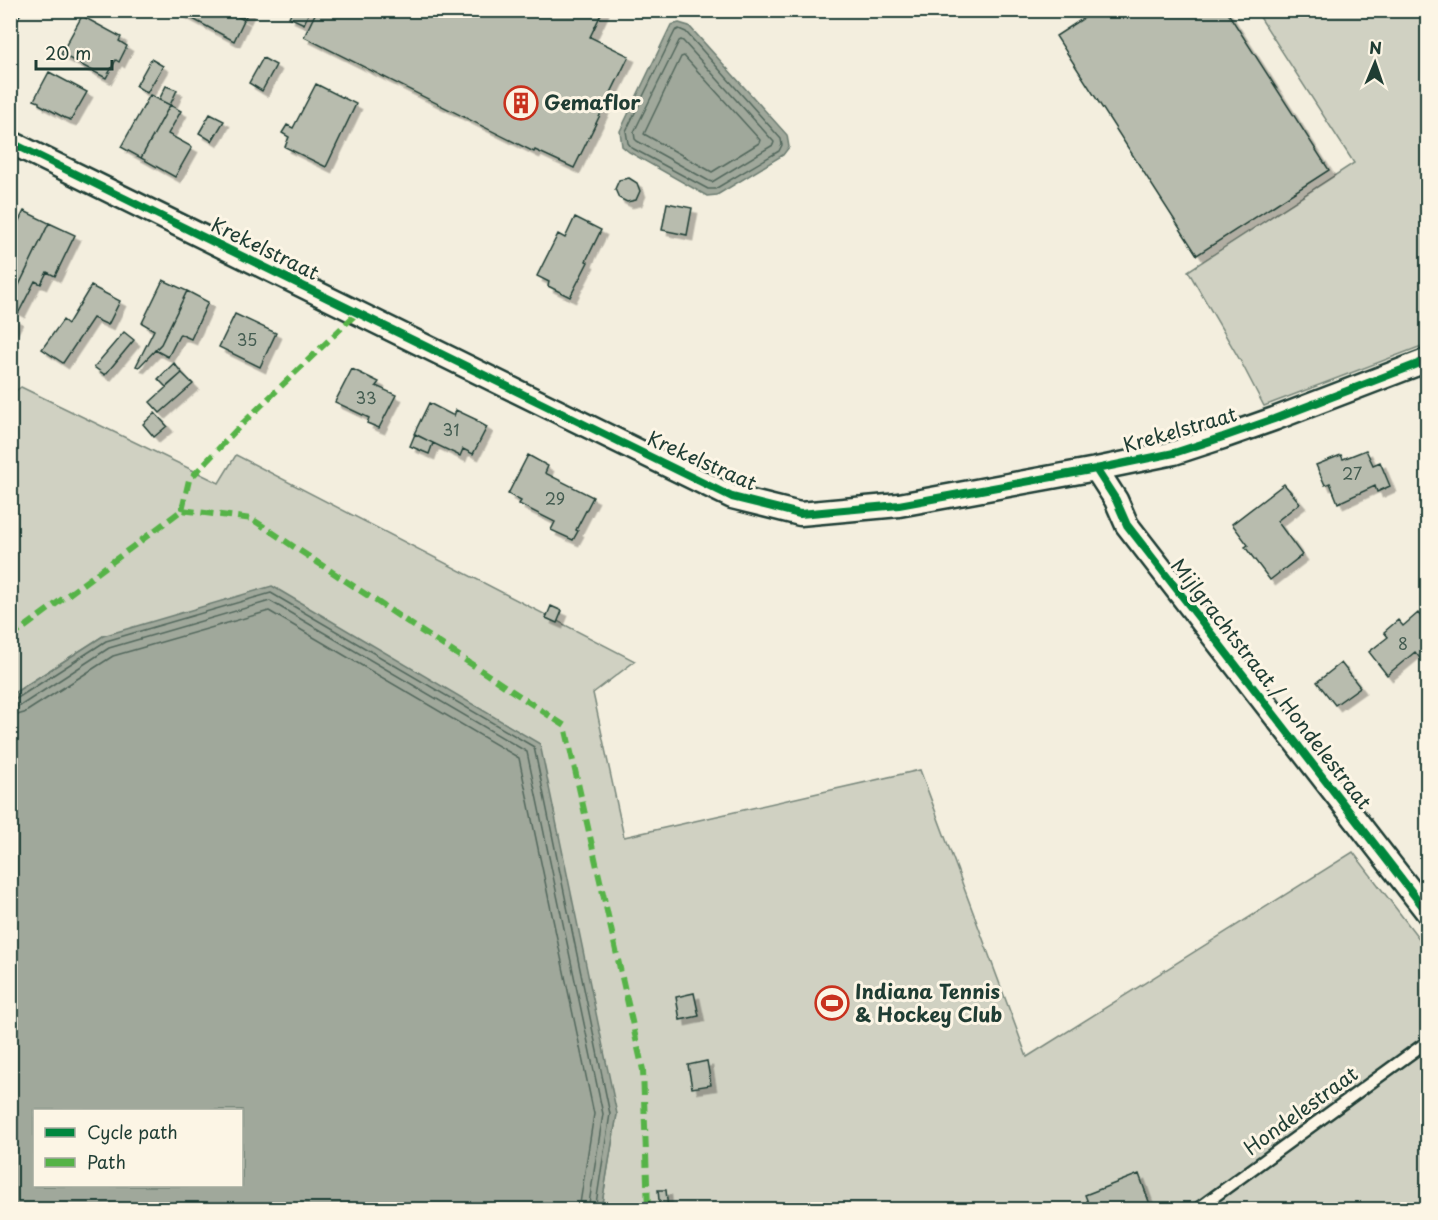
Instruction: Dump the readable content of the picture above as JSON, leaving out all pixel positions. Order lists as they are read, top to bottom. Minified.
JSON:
{"streets":{"street":["Krekelstraat","Mijlgrachtstraat / Hondelestraat"],"lane":["Hondelestraat"]},"crossings":[["Krekelstraat","Mijlgrachtstraat / Hondelestraat"]],"places":{"building":["Gemaflor"],"sports":["Indiana Tennis & Hockey Club"]},"house_numbers":["35","33","31","27","29","8"],"legend":["Cycle path","Path"],"scale_bar":"20 m","north":"top"}
